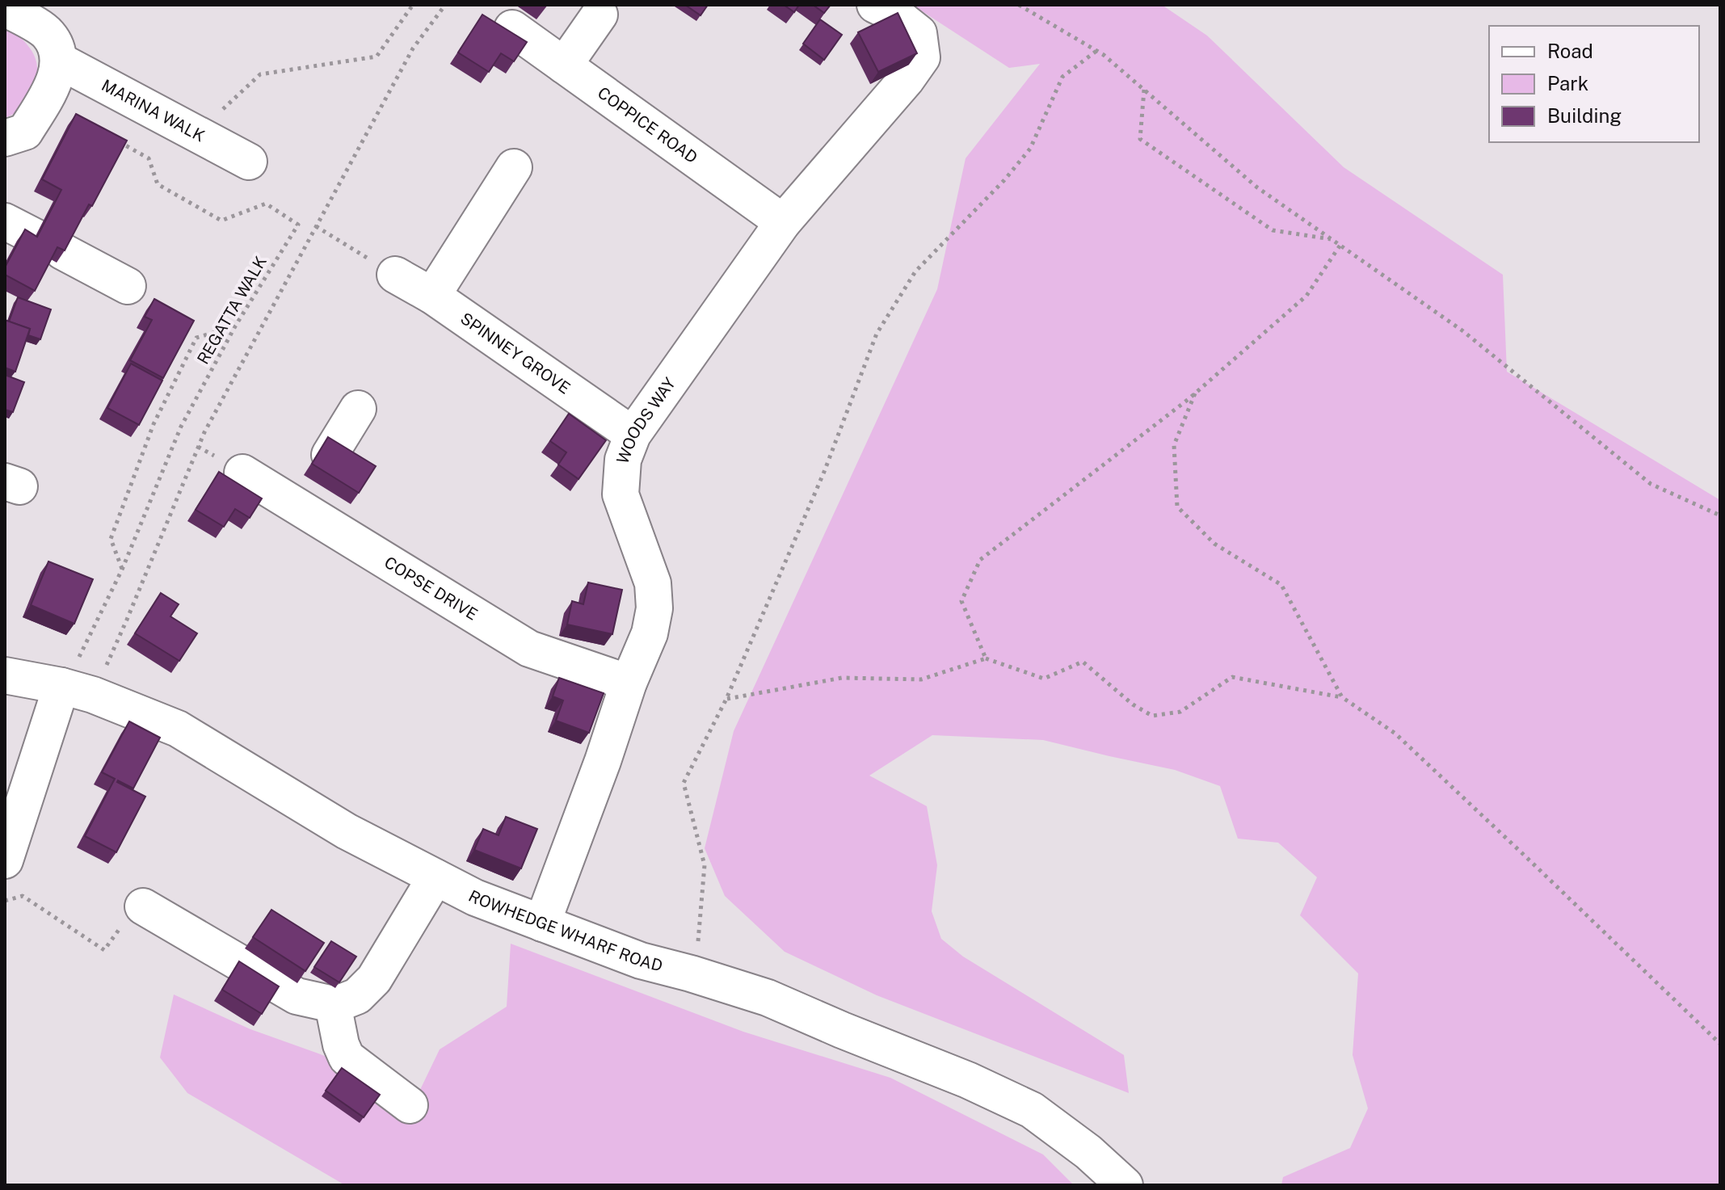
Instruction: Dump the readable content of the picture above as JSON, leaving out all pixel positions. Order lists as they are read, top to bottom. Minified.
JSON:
{"streets":{"street":["MARINA WALK","COPPICE ROAD","SPINNEY GROVE","WOODS WAY","COPSE DRIVE","ROWHEDGE WHARF ROAD"],"path":["REGATTA WALK"]},"crossings":[["COPPICE ROAD","WOODS WAY"],["REGATTA WALK","ROWHEDGE WHARF ROAD"],["SPINNEY GROVE","WOODS WAY"],["WOODS WAY","COPSE DRIVE"],["WOODS WAY","ROWHEDGE WHARF ROAD"]],"legend":["Road","Park","Building"]}
